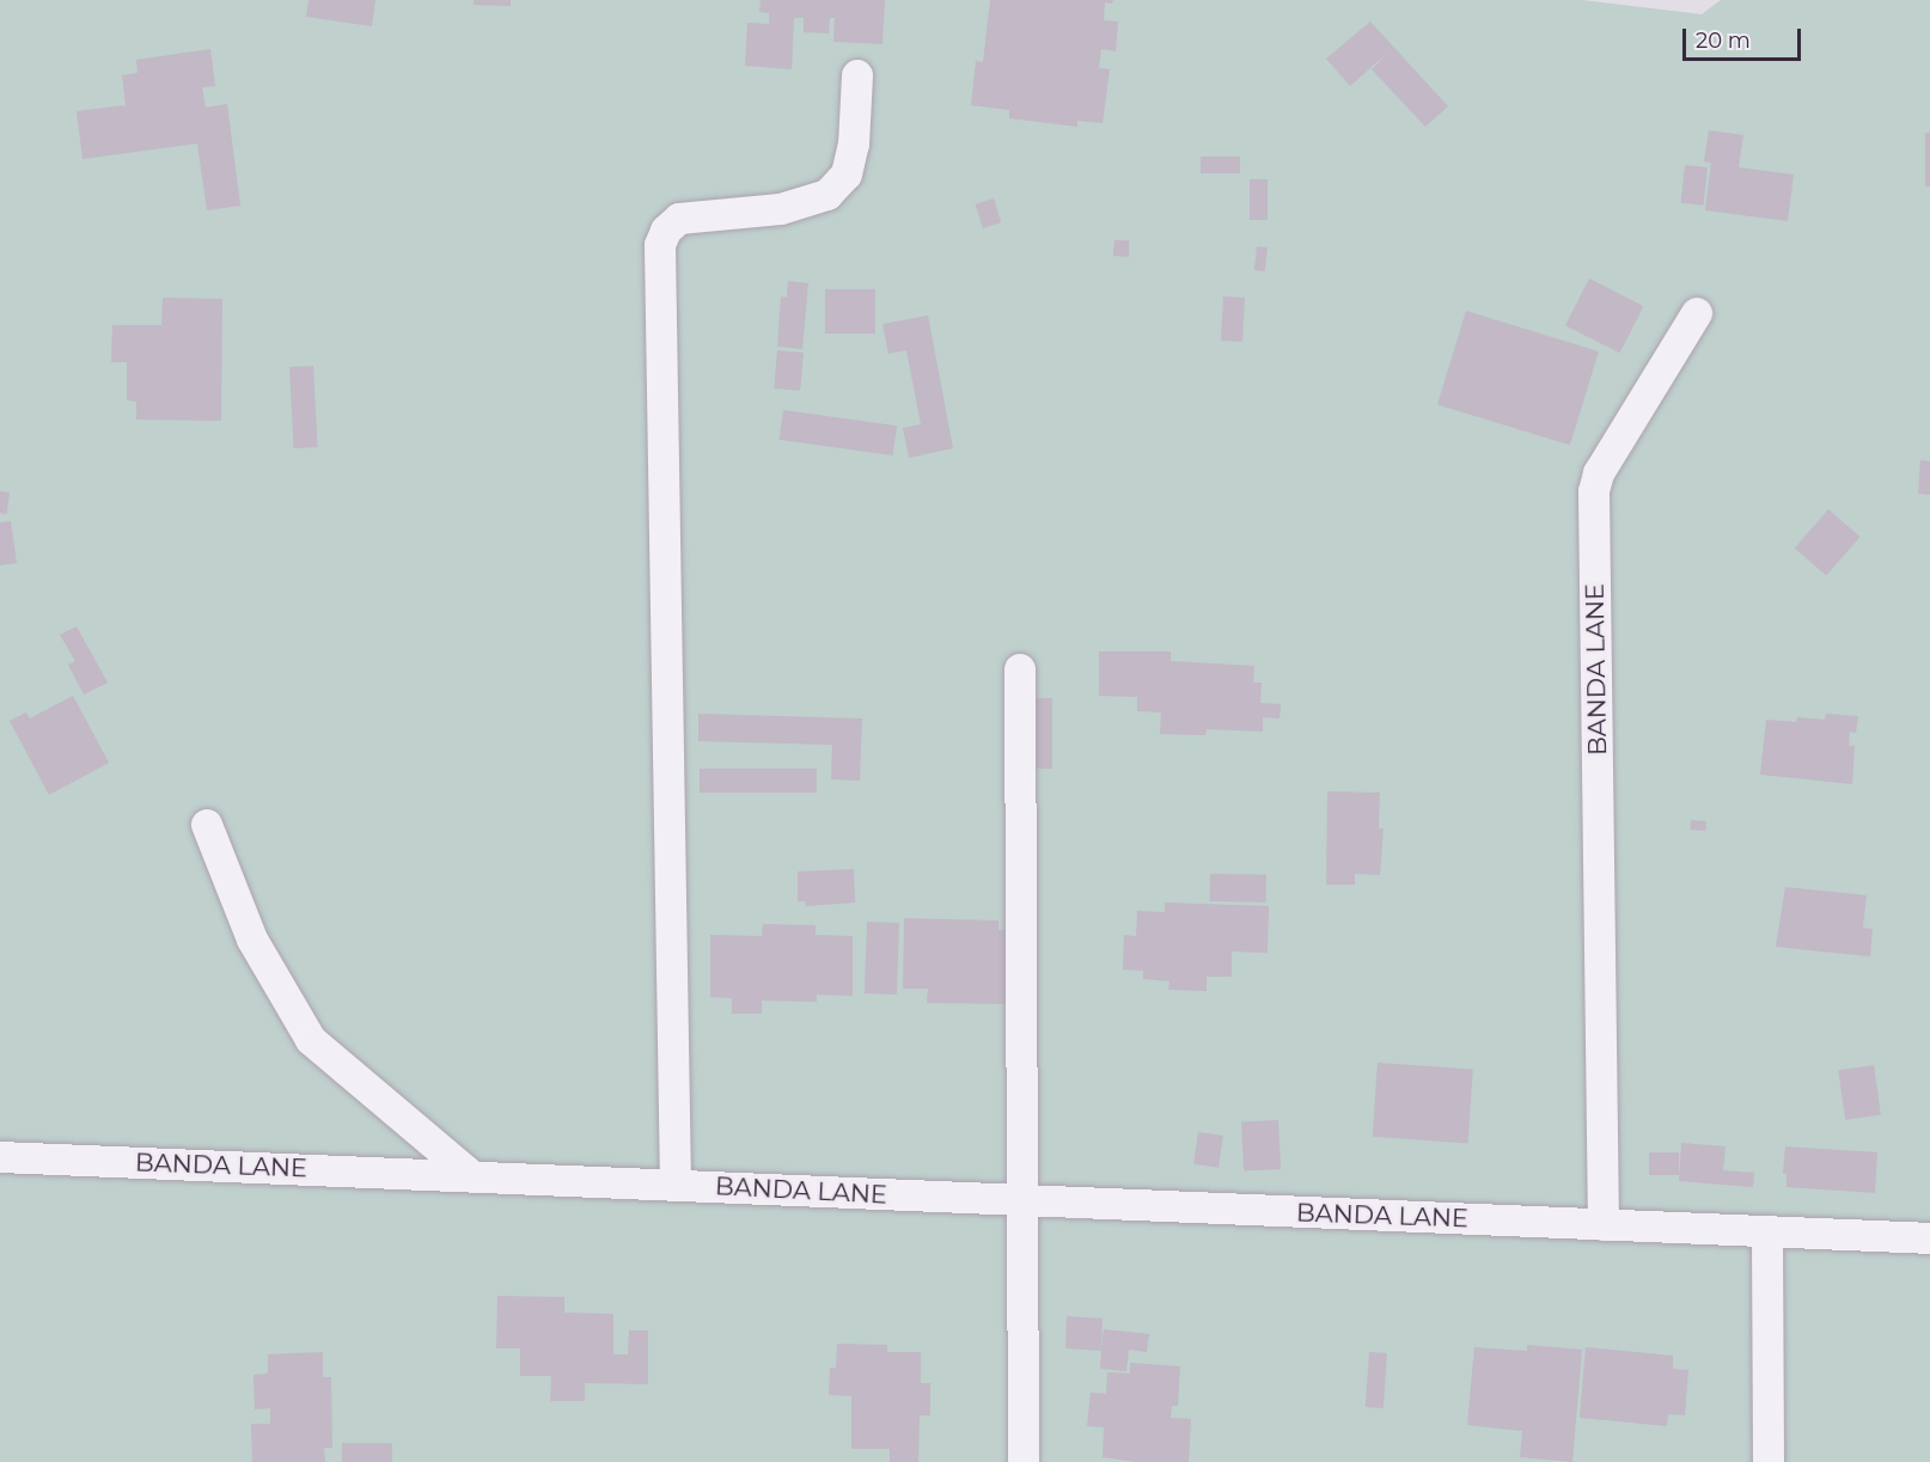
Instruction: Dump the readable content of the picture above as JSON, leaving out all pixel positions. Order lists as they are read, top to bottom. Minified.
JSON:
{"streets":{"street":["BANDA LANE"]},"scale_bar":"20 m"}
